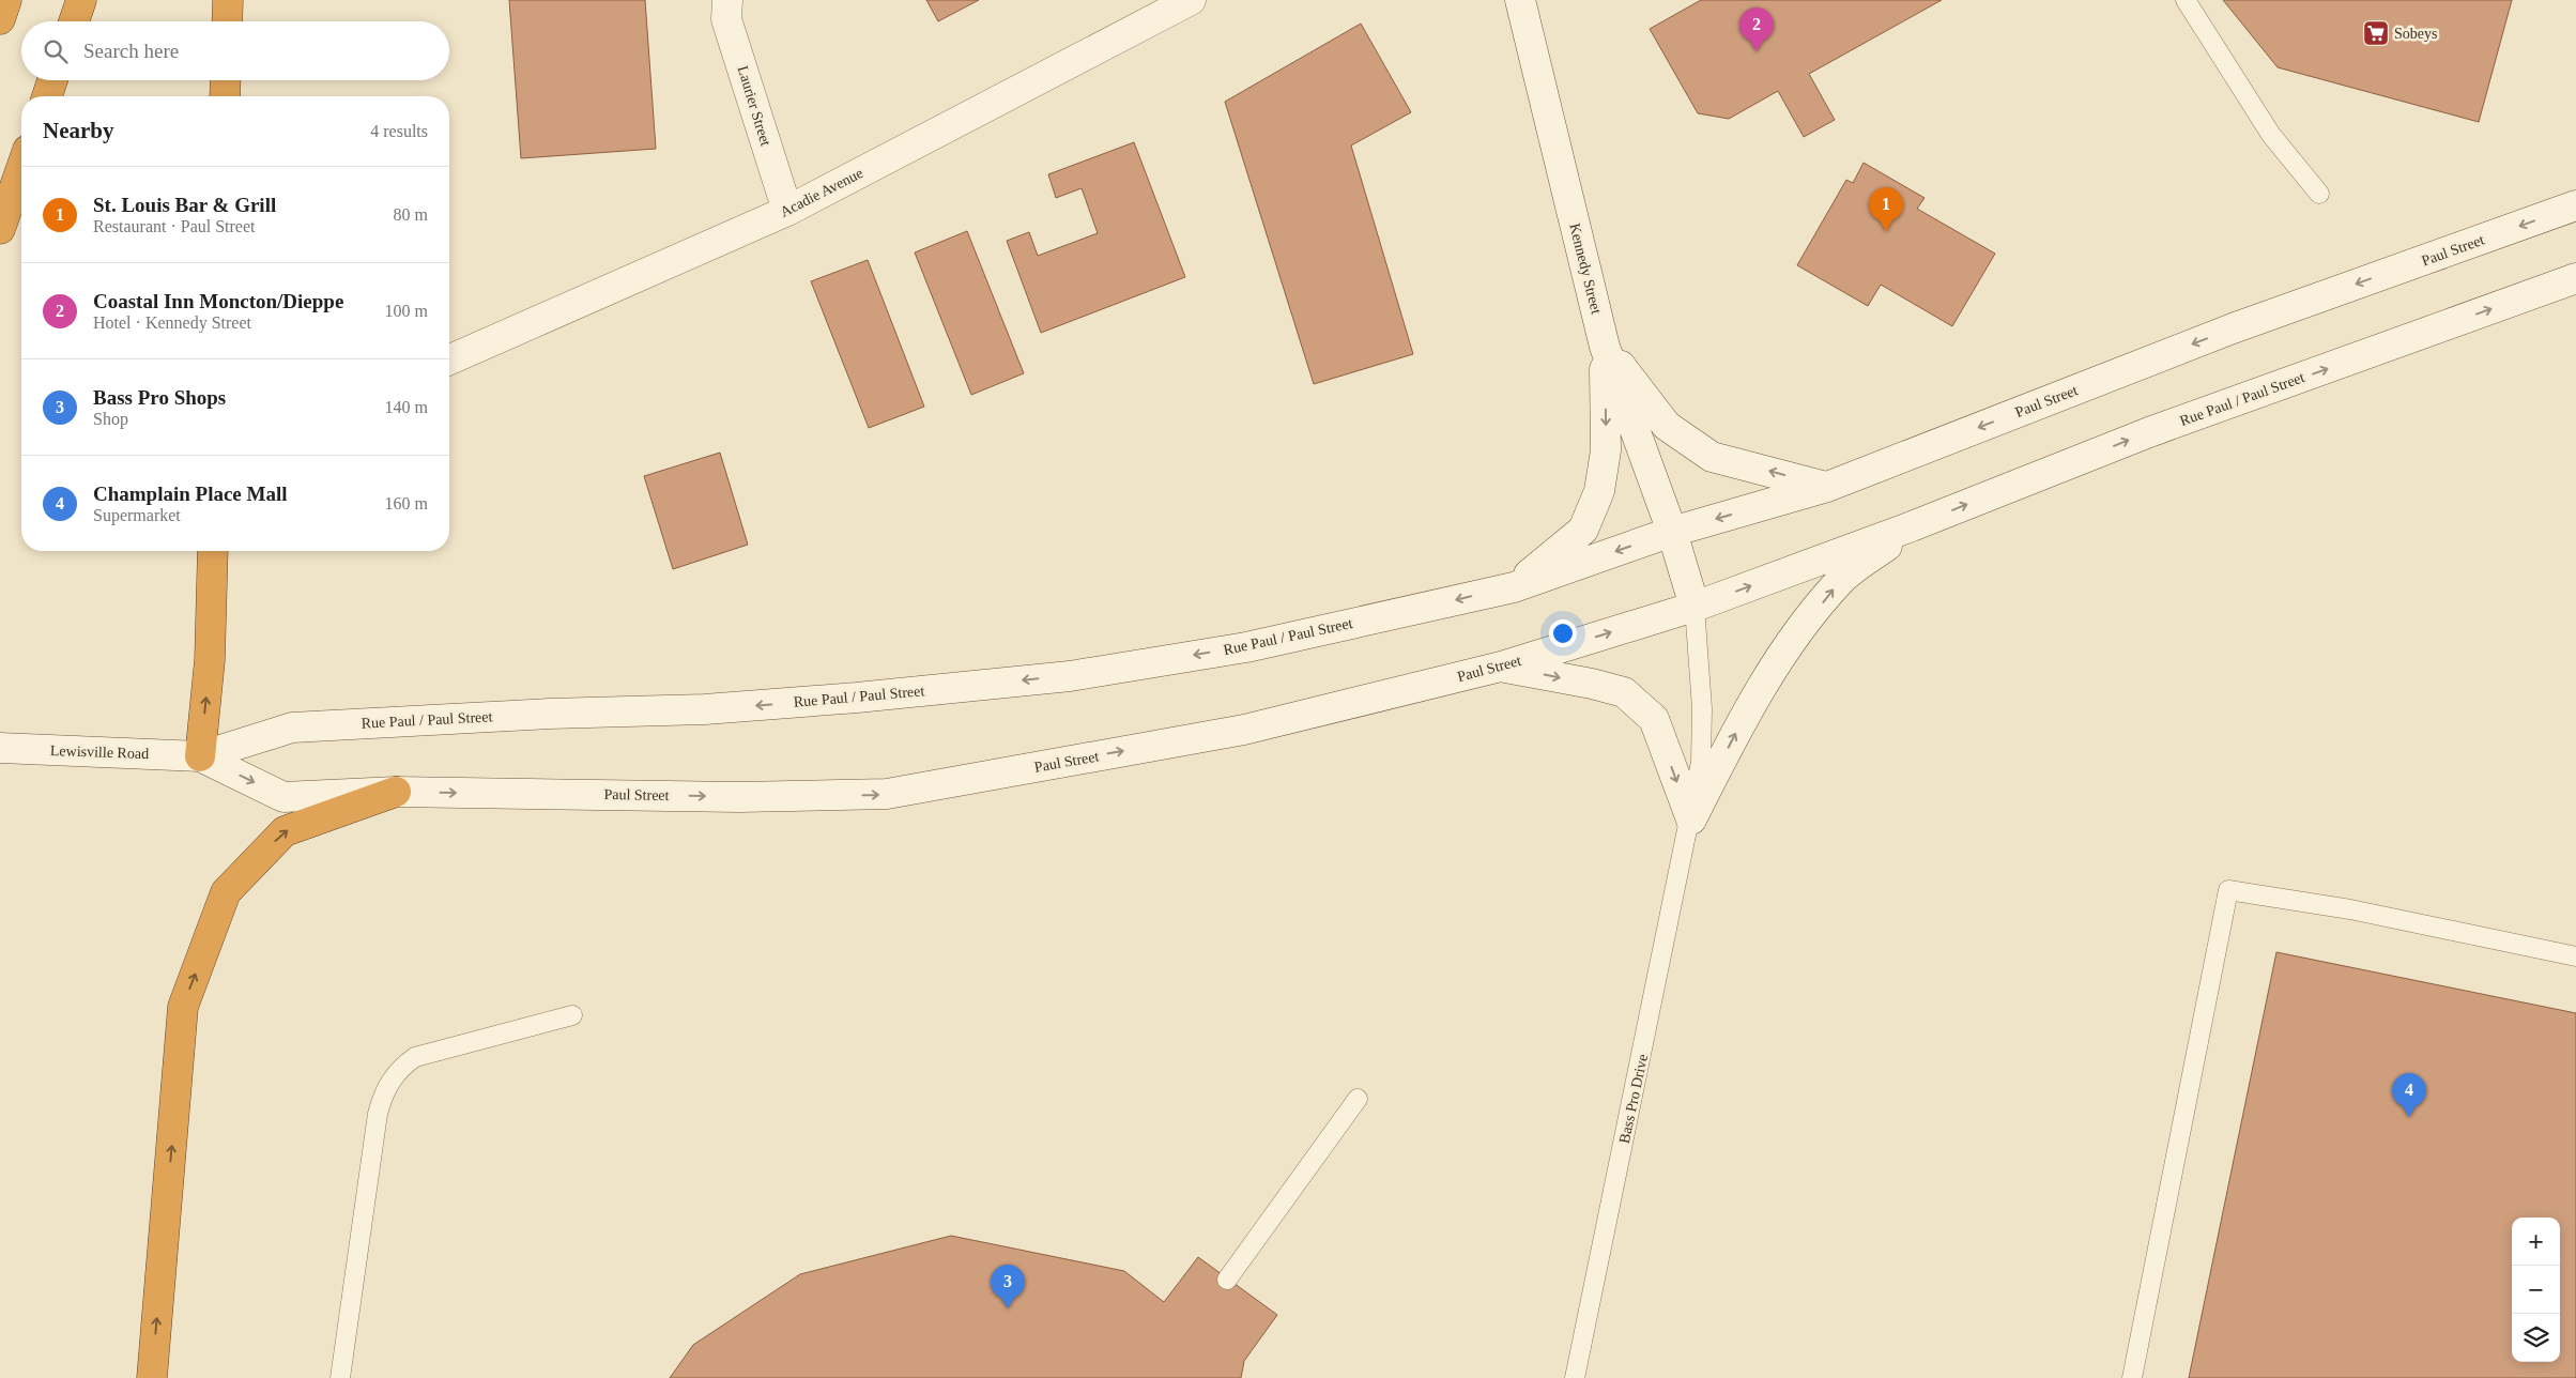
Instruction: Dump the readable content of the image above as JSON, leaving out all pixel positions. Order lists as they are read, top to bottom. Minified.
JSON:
{"streets":{"main road":["Laurier Street","Acadie Avenue","Paul Street","Kennedy Street","Rue Paul / Paul Street","Lewisville Road"],"lane":["Bass Pro Drive"]},"crossings":[["Laurier Street","Acadie Avenue"],["Paul Street","Kennedy Street"],["Paul Street","Rue Paul / Paul Street"],["Paul Street","Lewisville Road"],["Paul Street","Bass Pro Drive"],["Kennedy Street","Bass Pro Drive"],["Rue Paul / Paul Street","Lewisville Road"]],"places":{"supermarket":["Sobeys"]},"page":{"pins":["2","1","4","3"],"search":"Search here","heading":["Nearby","4 results"],"list":[{"mark":"1","name":"St. Louis Bar & Grill","note":"Restaurant · Paul Street","value":"80 m"},{"mark":"2","name":"Coastal Inn Moncton/Dieppe","note":"Hotel · Kennedy Street","value":"100 m"},{"mark":"3","name":"Bass Pro Shops","note":"Shop","value":"140 m"},{"mark":"4","name":"Champlain Place Mall","note":"Supermarket","value":"160 m"}],"map_buttons":["+","−"]}}
